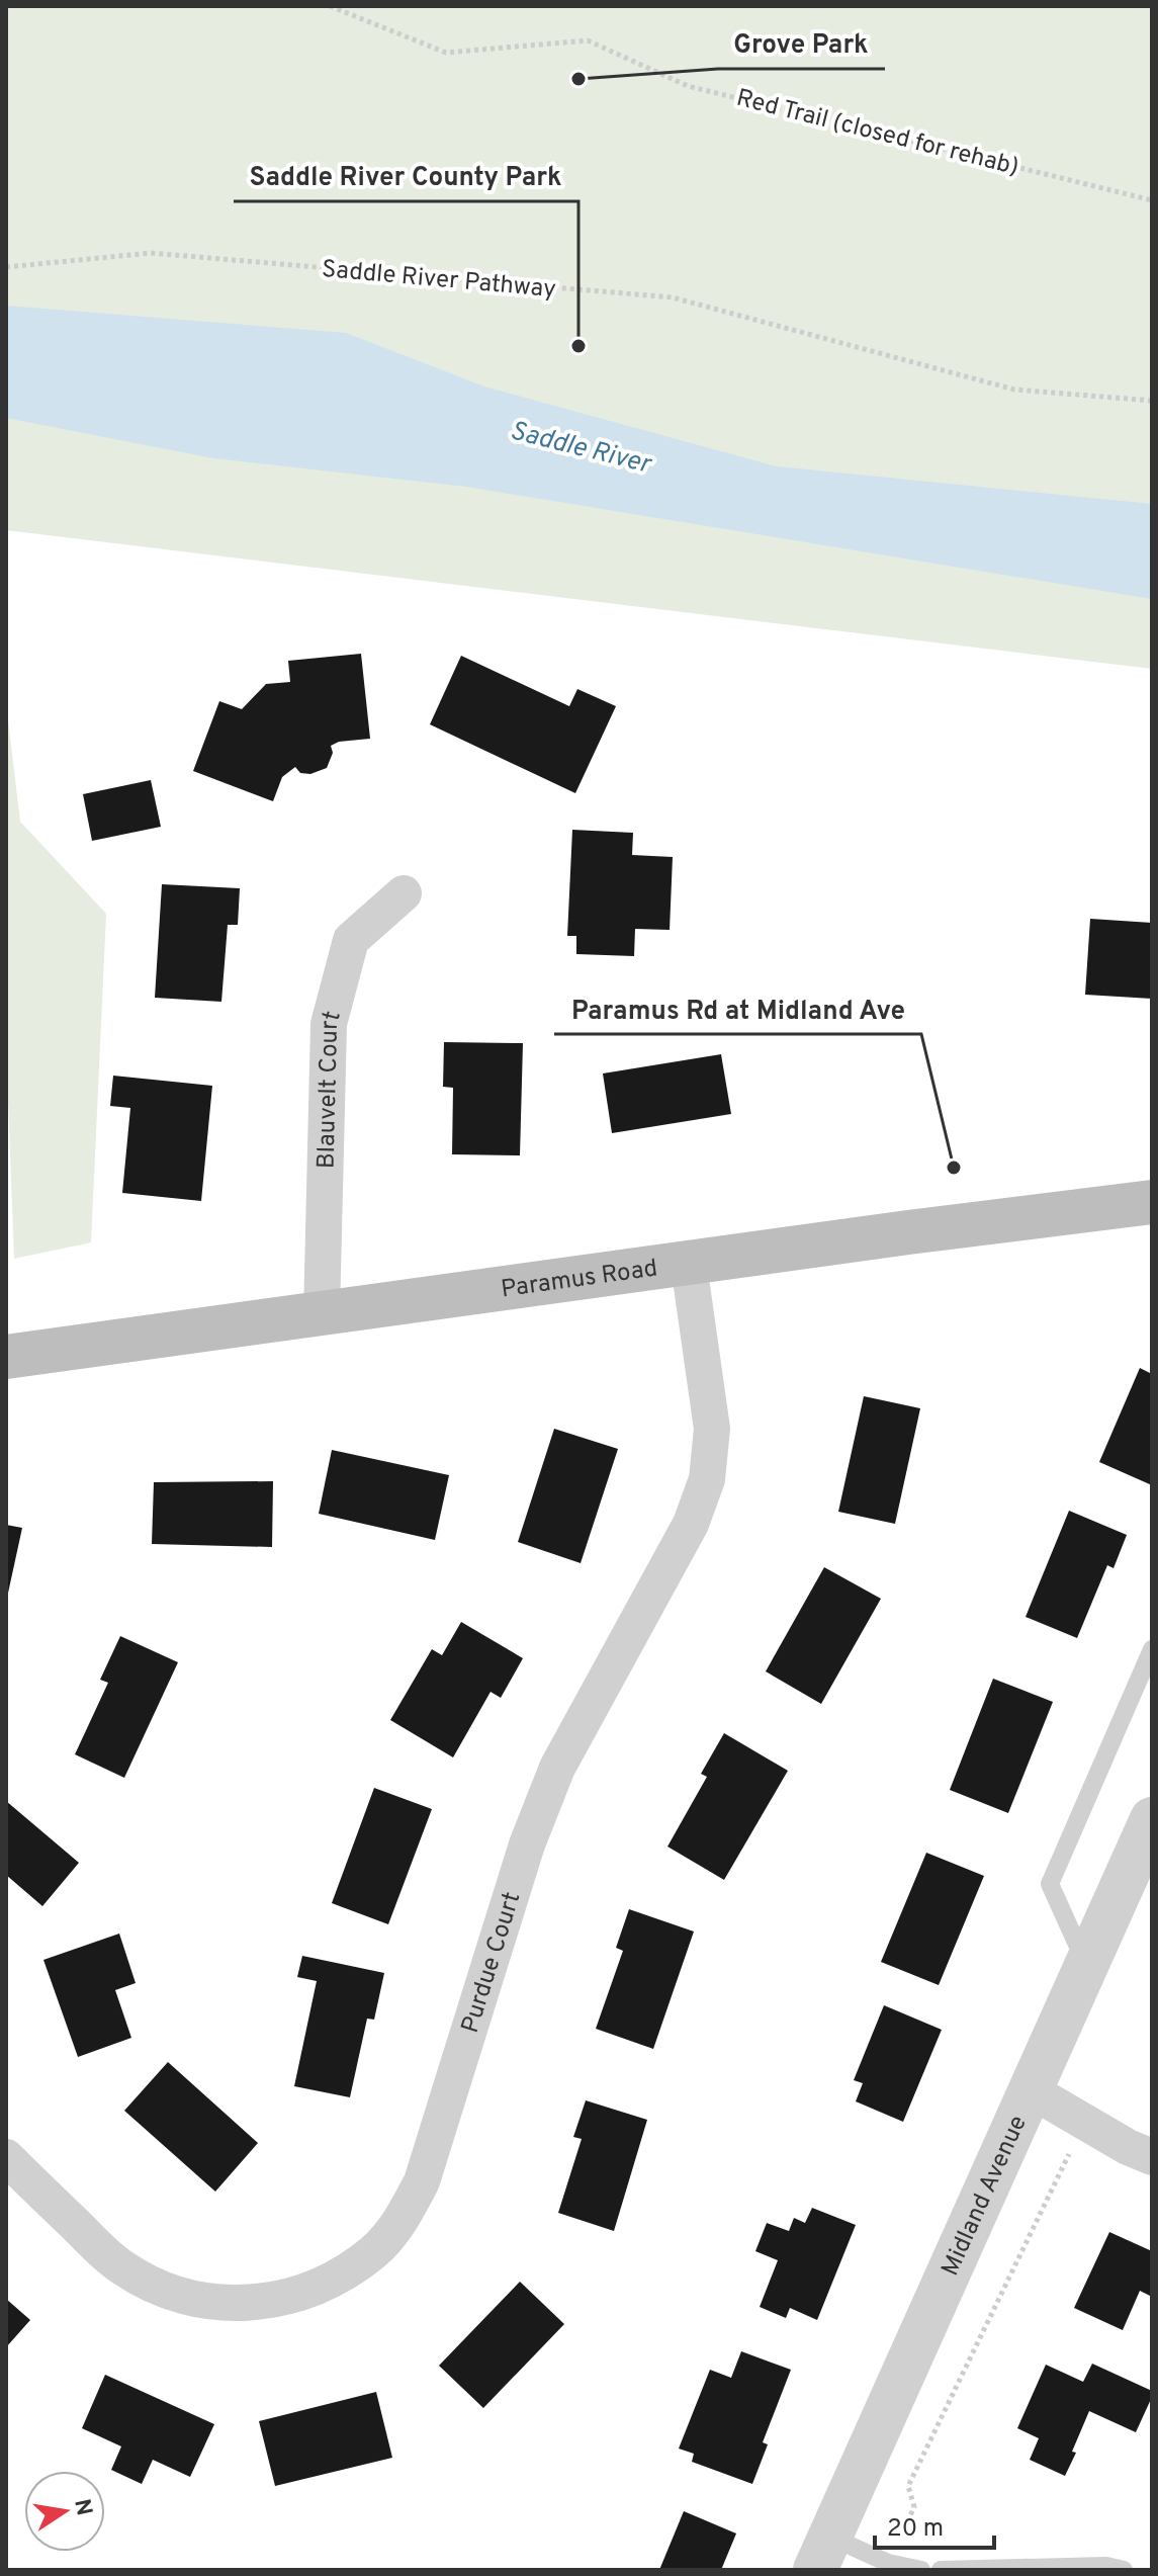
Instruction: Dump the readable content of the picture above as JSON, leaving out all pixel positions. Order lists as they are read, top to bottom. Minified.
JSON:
{"streets":{"main road":["Paramus Road"],"street":["Blauvelt Court","Purdue Court","Midland Avenue"],"path":["Red Trail (closed for rehab)","Saddle River Pathway"]},"crossings":[["Blauvelt Court","Paramus Road"],["Paramus Road","Purdue Court"]],"water":["Saddle River"],"places":["Grove Park","Saddle River County Park","Paramus Rd at Midland Ave"],"scale_bar":"20 m","north":"right"}
